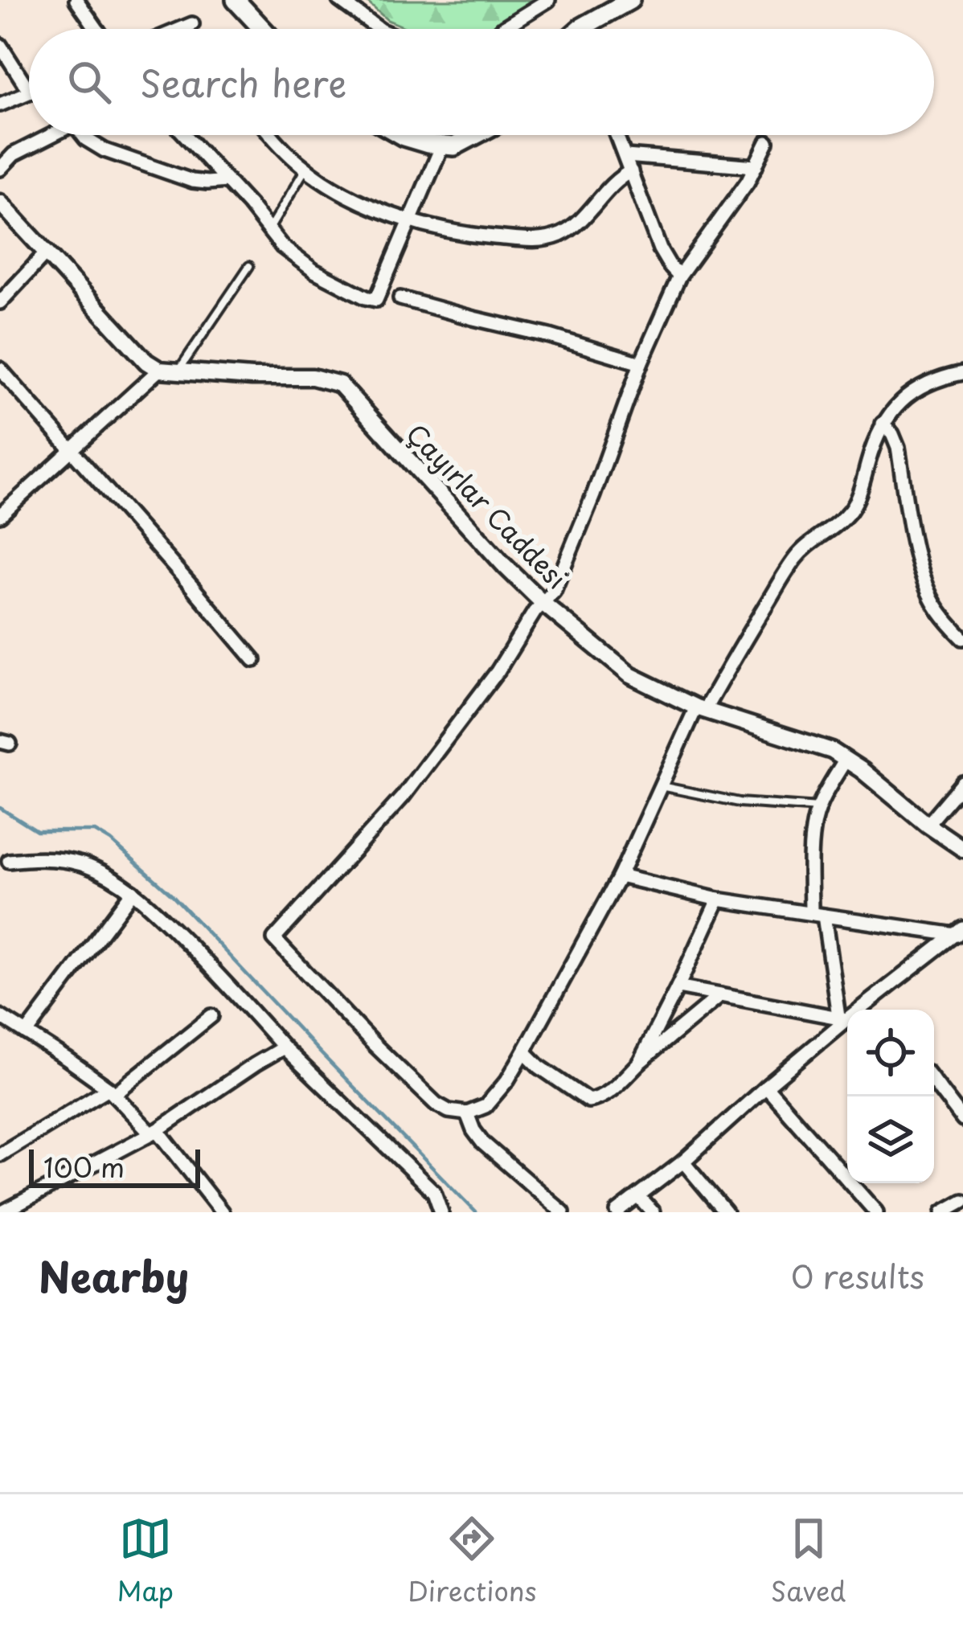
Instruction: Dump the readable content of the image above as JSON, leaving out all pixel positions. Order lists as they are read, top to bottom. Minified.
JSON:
{"streets":{"street":["Çayırlar Caddesi"]},"scale_bar":"100 m","page":{"search":"Search here","scale":"100 m","heading":["Nearby","0 results"],"nav":["Map","Directions","Saved"]}}
